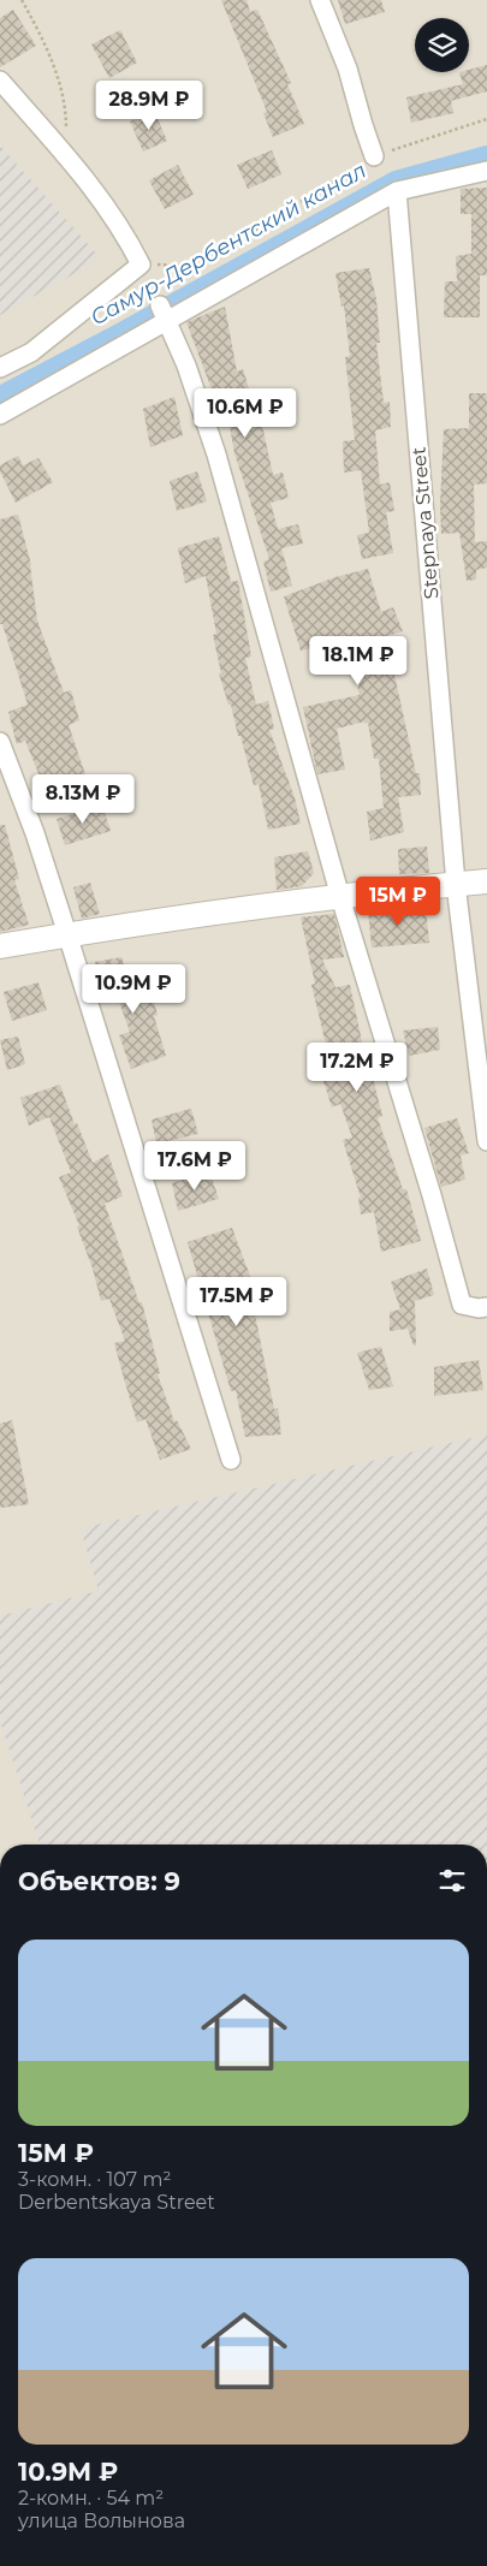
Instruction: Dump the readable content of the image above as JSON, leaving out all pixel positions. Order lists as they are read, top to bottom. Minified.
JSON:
{"streets":{"street":["Stepnaya Street"]},"water":["Самур-Дербентский канал"],"page":{"price":["28.9M ₽","10.6M ₽","18.1M ₽","8.13M ₽","15M ₽","10.9M ₽","17.2M ₽","17.6M ₽","17.5M ₽"],"heading":"Объектов: 9","list":[{"name":"15M ₽","note":"3-комн. · 107 m² · Derbentskaya Street"},{"name":"10.9M ₽","note":"2-комн. · 54 m² · улица Волынова"}]}}
